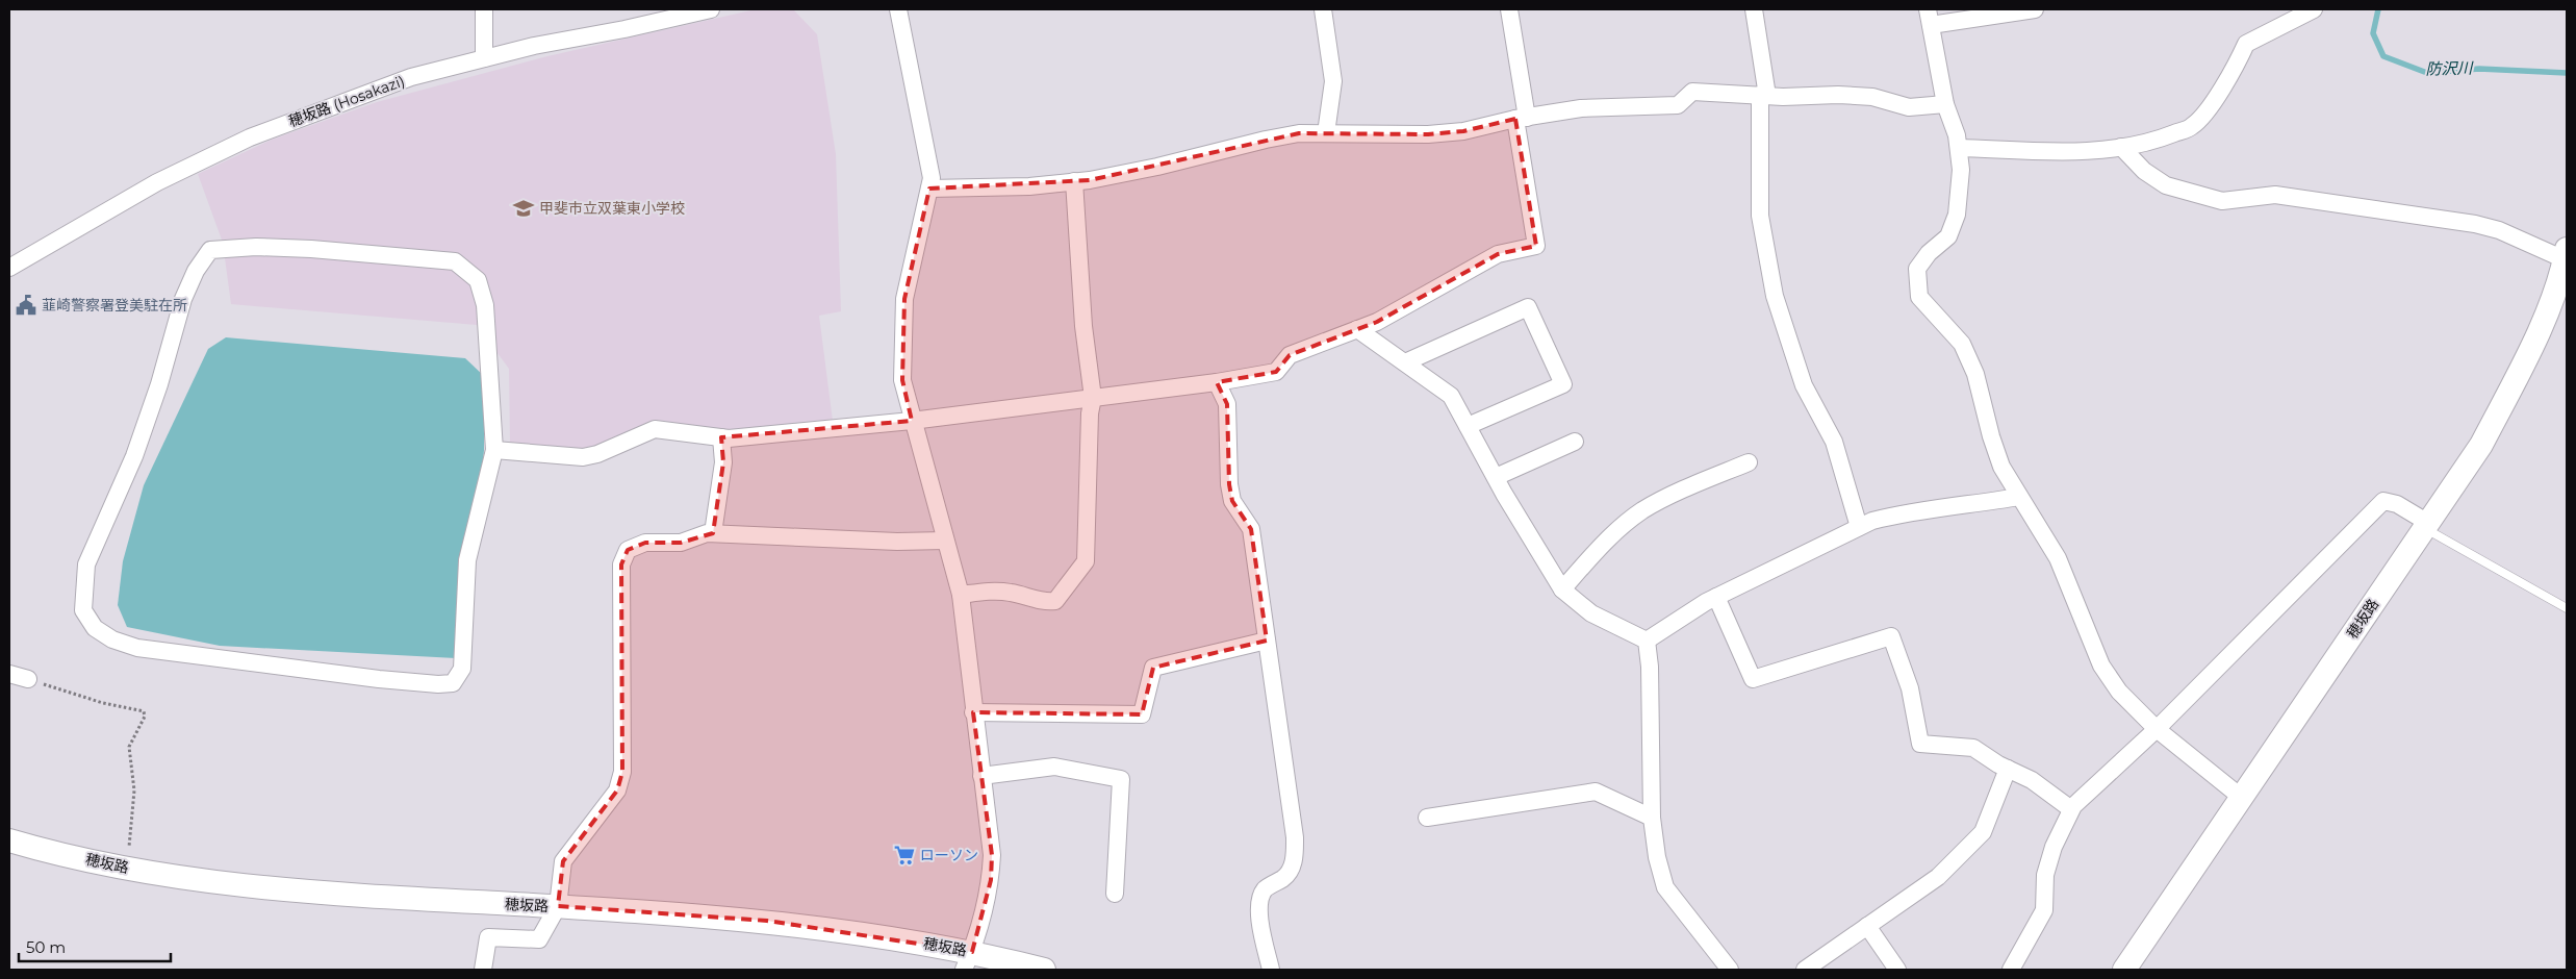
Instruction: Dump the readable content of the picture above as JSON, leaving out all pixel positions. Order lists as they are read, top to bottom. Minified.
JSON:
{"streets":{"main road":["穂坂路"],"street":["穂坂路 (Hosakazi)"]},"water":["防沢川"],"places":{"school or university":["甲斐市立双葉東小学校"],"public building":["韮崎警察署登美駐在所"],"supermarket":["ローソン"]},"scale_bar":"50 m"}
